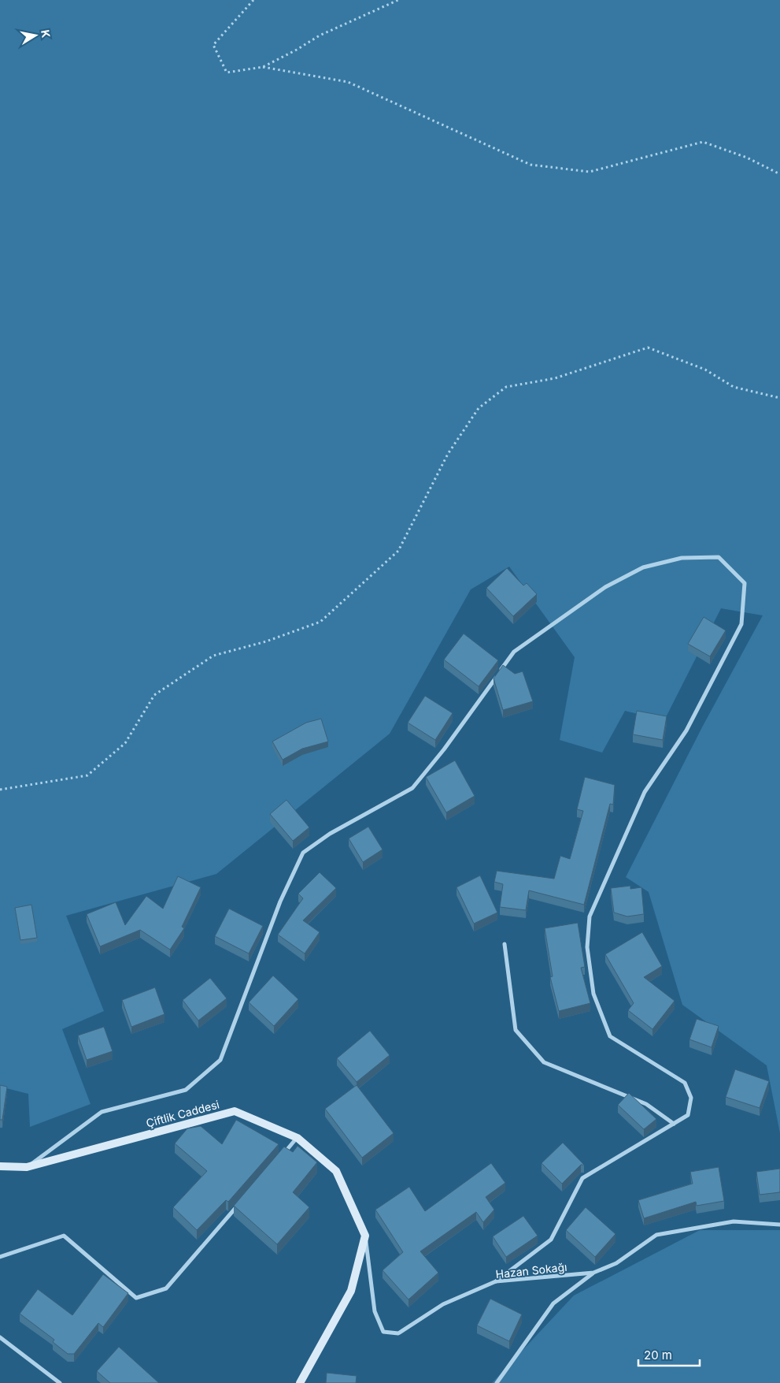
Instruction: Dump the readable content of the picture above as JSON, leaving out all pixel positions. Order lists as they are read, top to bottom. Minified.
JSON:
{"streets":{"street":["Çiftlik Caddesi","Hazan Sokağı"]},"crossings":[["Çiftlik Caddesi","Hazan Sokağı"]],"scale_bar":"20 m","north":"right"}
